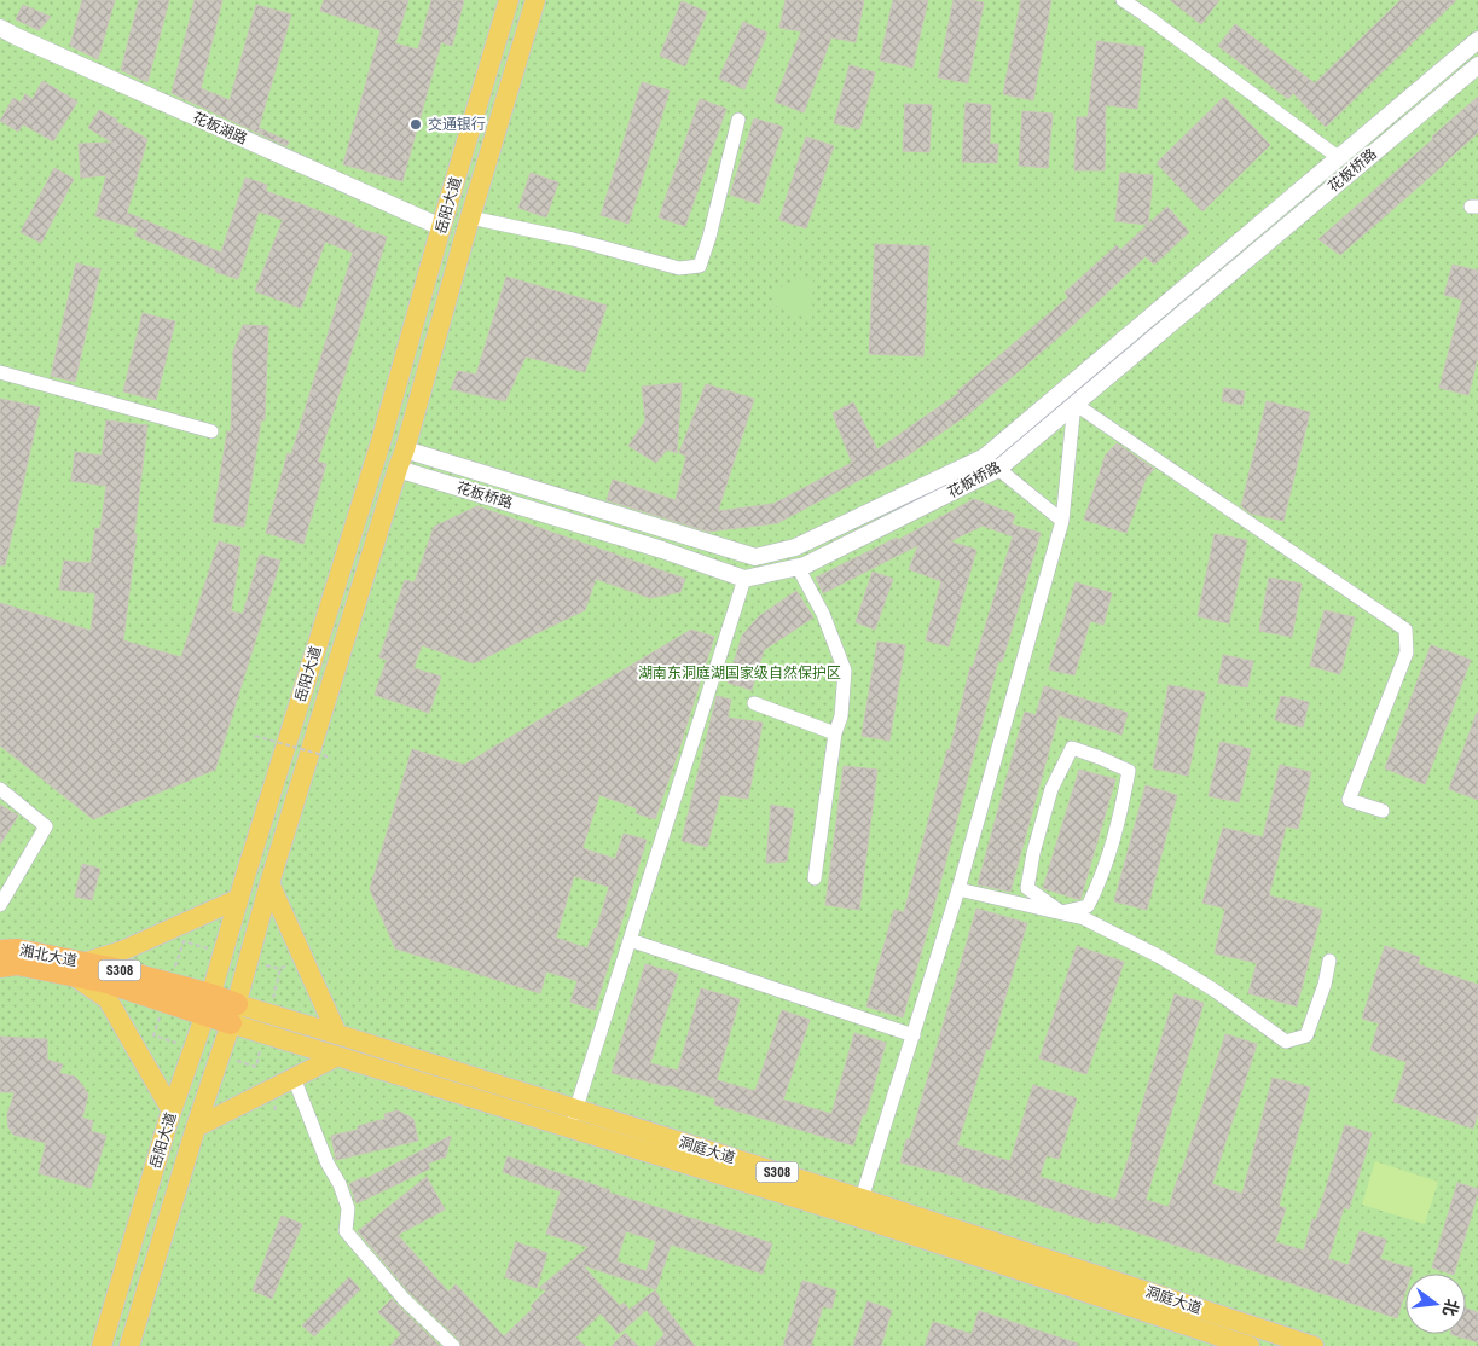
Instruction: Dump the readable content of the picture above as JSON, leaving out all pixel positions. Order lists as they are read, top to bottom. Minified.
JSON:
{"streets":{"highway":["湘北大道","S308"],"main road":["岳阳大道","洞庭大道"],"street":["花板湖路","花板桥路"]},"crossings":[["花板湖路","岳阳大道"],["花板桥路","岳阳大道"],["岳阳大道","湘北大道"],["岳阳大道","洞庭大道"],["湘北大道","洞庭大道"]],"parks":["湖南东洞庭湖国家级自然保护区"],"places":["交通银行"],"north":"right"}
